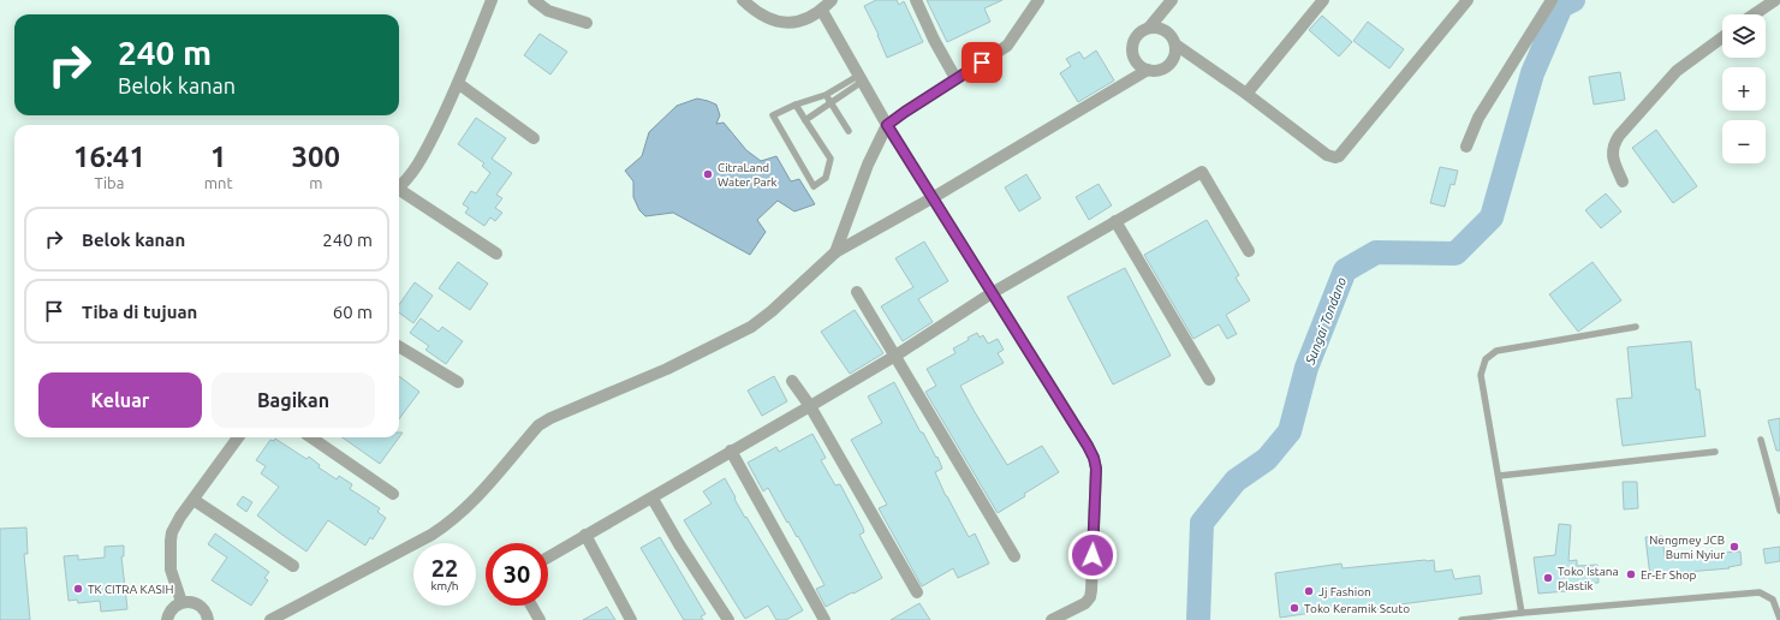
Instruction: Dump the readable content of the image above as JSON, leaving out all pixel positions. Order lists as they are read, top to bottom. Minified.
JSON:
{"water":["Sungai Tondano"],"places":["CitraLand Water Park","Nengmey JCB Bumi Nyiur","Er-Er Shop","Toko Istana Plastik","TK CITRA KASIH","Jj Fashion","Toko Keramik Scuto"],"page":{"map_buttons":["+","−"],"turn":["240 m","Belok kanan"],"eta":["16:41","Tiba","1","mnt","300","m"],"list":[{"name":"Belok kanan","value":"240 m"},{"name":"Tiba di tujuan","value":"60 m"}],"buttons":["Keluar","Bagikan"],"speed":"22 km/h","limit":"30"}}
